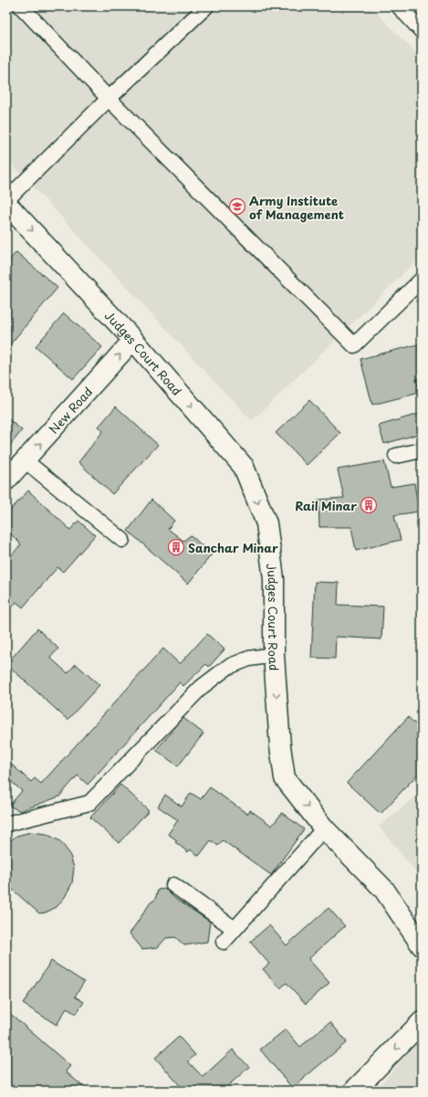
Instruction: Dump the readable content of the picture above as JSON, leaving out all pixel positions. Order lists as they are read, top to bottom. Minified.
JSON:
{"streets":{"highway":["Judges Court Road"],"main road":["New Road"]},"crossings":[["Judges Court Road","New Road"]],"one_way":["Judges Court Road","New Road"],"places":{"school or university":["Army Institute of Management"],"building":["Rail Minar","Sanchar Minar"]}}
